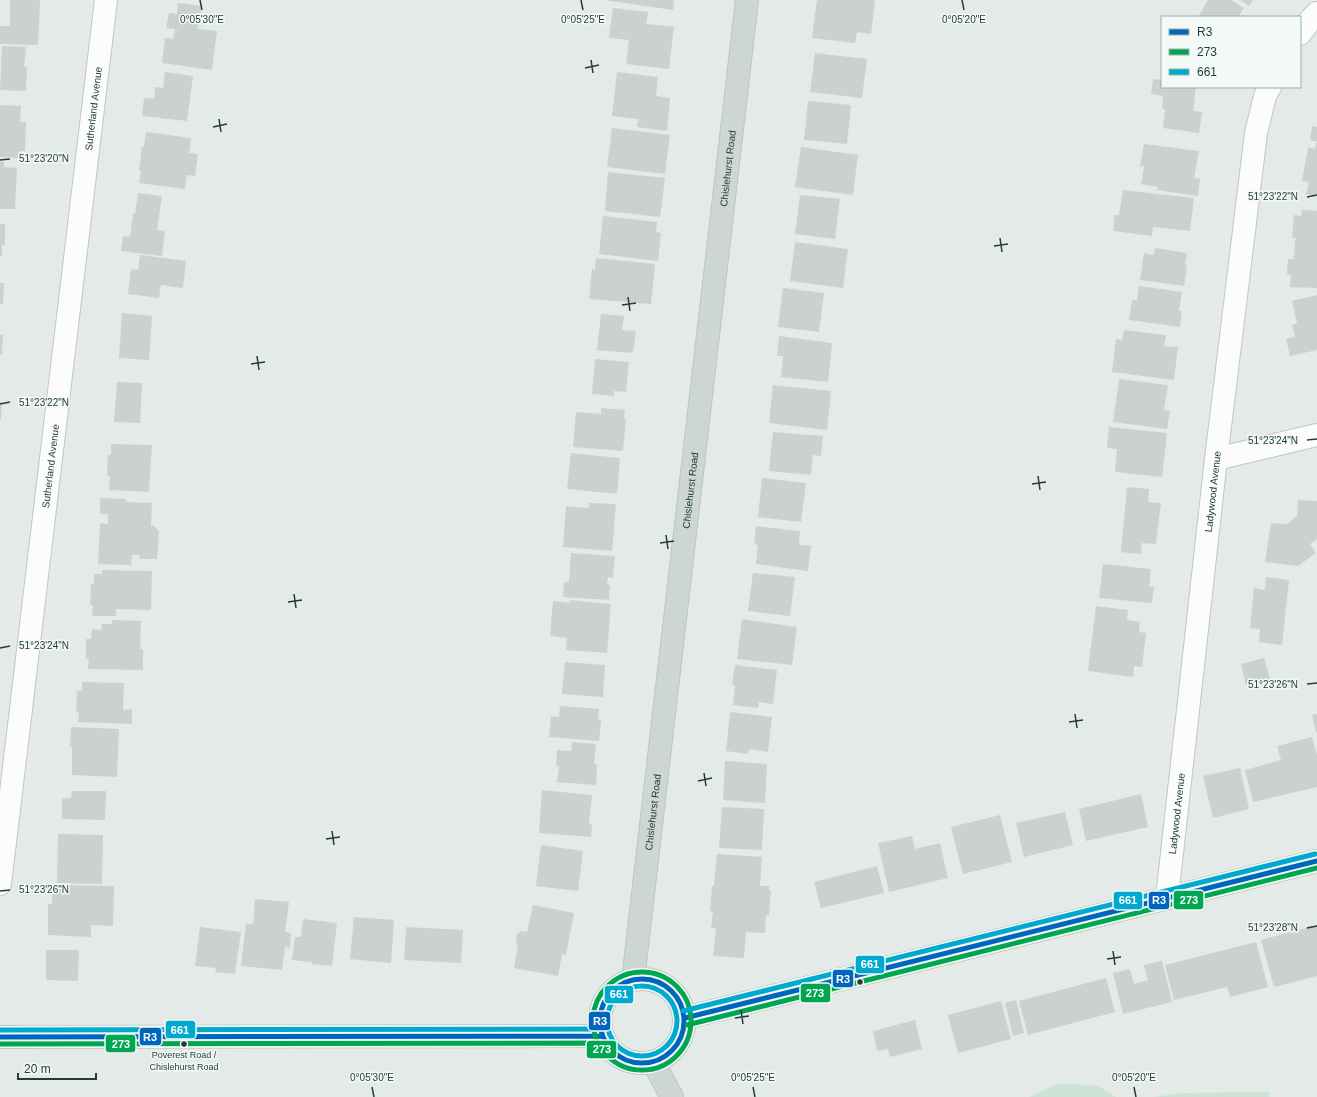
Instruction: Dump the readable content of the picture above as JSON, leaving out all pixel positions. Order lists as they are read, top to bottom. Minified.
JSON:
{"streets":{"main road":["Chislehurst Road"],"street":["Sutherland Avenue","Ladywood Avenue"]},"places":["Poverest Road / Chislehurst Road"],"lines":["transit line 661","transit line R3","transit line 273"],"legend":["R3","273","661"],"scale_bar":"20 m","coordinates":["0°05'30\"E","0°05'25\"E","0°05'20\"E","51°23'20\"N","51°23'22\"N","51°23'24\"N","51°23'26\"N","51°23'28\"N"]}
